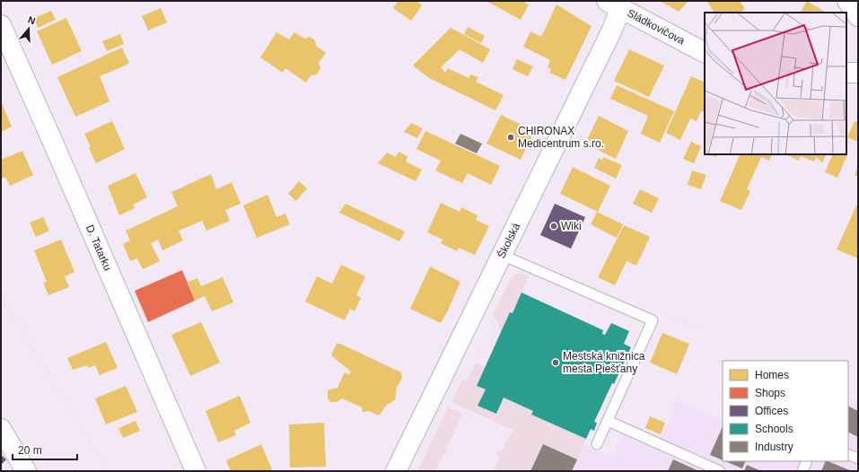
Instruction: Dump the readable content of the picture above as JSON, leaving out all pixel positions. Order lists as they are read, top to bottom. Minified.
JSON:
{"streets":{"street":["Sládkovičova","Školská","D. Tatarku"]},"crossings":[["Sládkovičova","Školská"]],"places":["CHIRONAX Medicentrum s.ro.","Wiki","Mestská knižnica mesta Piešťany"],"legend":["Homes","Shops","Offices","Schools","Industry"],"scale_bar":"20 m","north":"top"}
